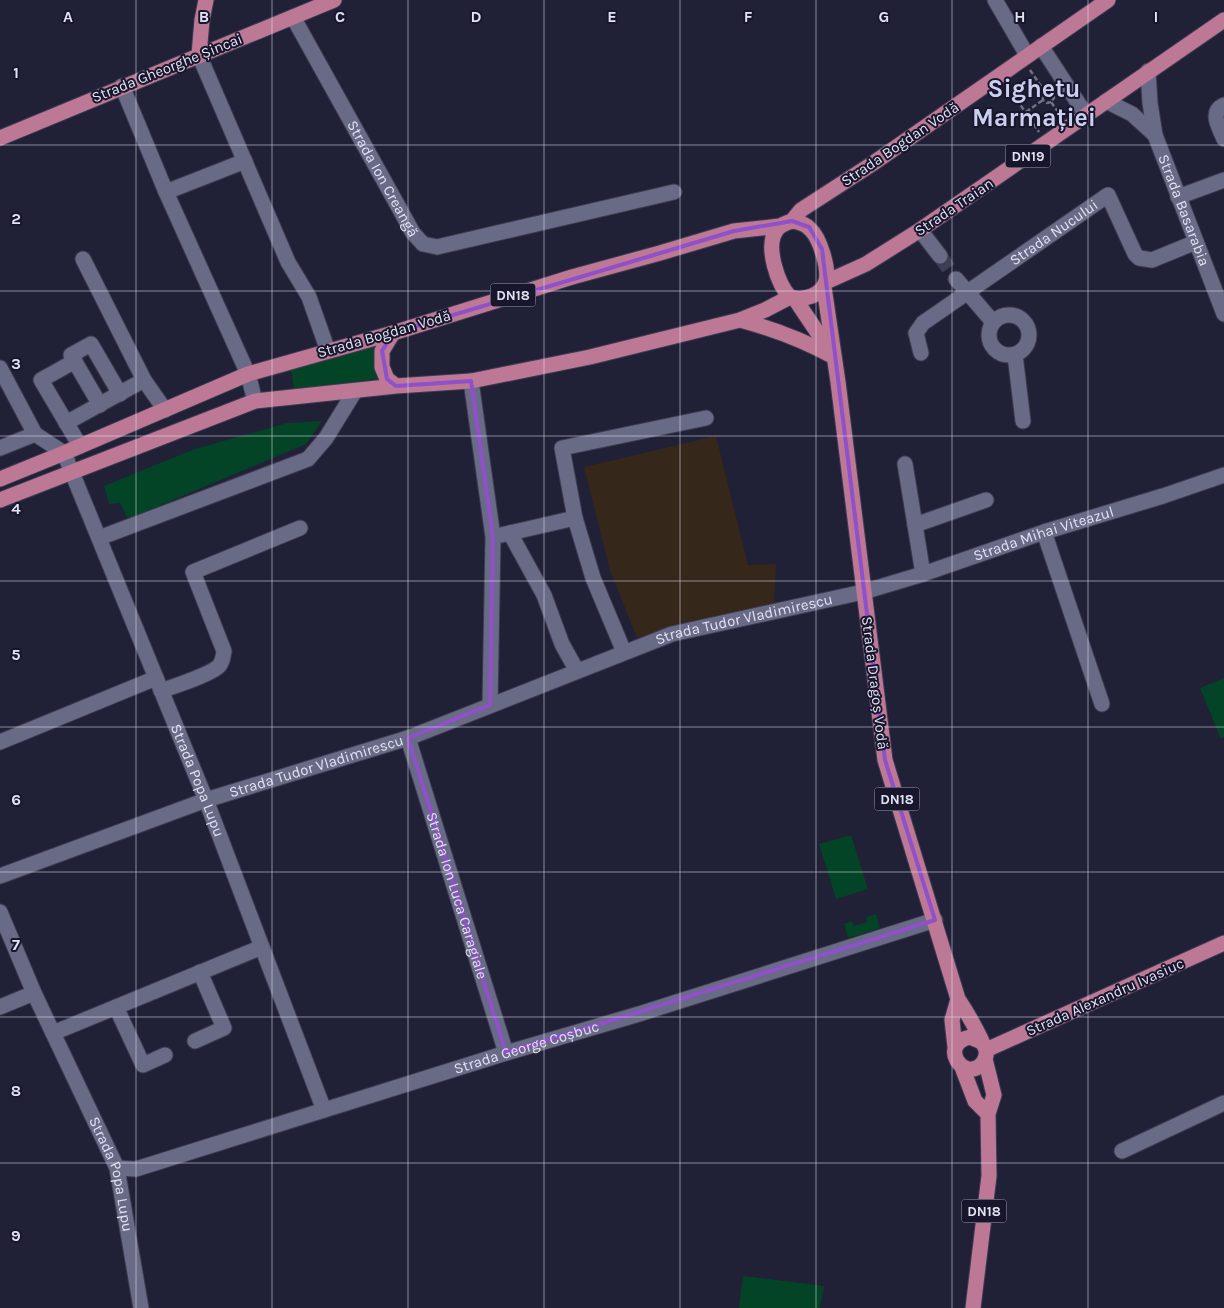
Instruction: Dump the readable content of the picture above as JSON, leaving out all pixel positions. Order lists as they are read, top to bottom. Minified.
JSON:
{"streets":{"main road":["Strada Gheorghe Șincai","Strada Bogdan Vodă","DN19","Strada Traian","DN18","Strada Dragoș Vodă","Strada Alexandru Ivasiuc"],"street":["Strada Ion Creangă","Strada Basarabia","Strada Nucului","Strada Mihai Viteazul","Strada Tudor Vladimirescu","Strada Popa Lupu","Strada Ion Luca Caragiale","Strada George Coșbuc"]},"crossings":[["Strada Gheorghe Șincai","Strada Ion Creangă"],["Strada Bogdan Vodă","Strada Traian"],["Strada Bogdan Vodă","Strada Dragoș Vodă"],["Strada Bogdan Vodă","Strada Popa Lupu"],["Strada Traian","Strada Basarabia"],["Strada Traian","Strada Dragoș Vodă"],["Strada Basarabia","Strada Nucului"],["Strada Mihai Viteazul","Strada Tudor Vladimirescu"],["Strada Mihai Viteazul","Strada Dragoș Vodă"],["Strada Tudor Vladimirescu","Strada Dragoș Vodă"],["Strada Tudor Vladimirescu","Strada Popa Lupu"],["Strada Tudor Vladimirescu","Strada Ion Luca Caragiale"],["Strada Dragoș Vodă","Strada Alexandru Ivasiuc"],["Strada Dragoș Vodă","Strada George Coșbuc"],["Strada Popa Lupu","Strada George Coșbuc"],["Strada Ion Luca Caragiale","Strada George Coșbuc"]],"districts":["Sighetu Marmației"],"grid":{"columns":["A","B","C","D","E","F","G","H","I"],"rows":["1","2","3","4","5","6","7","8","9"]}}
